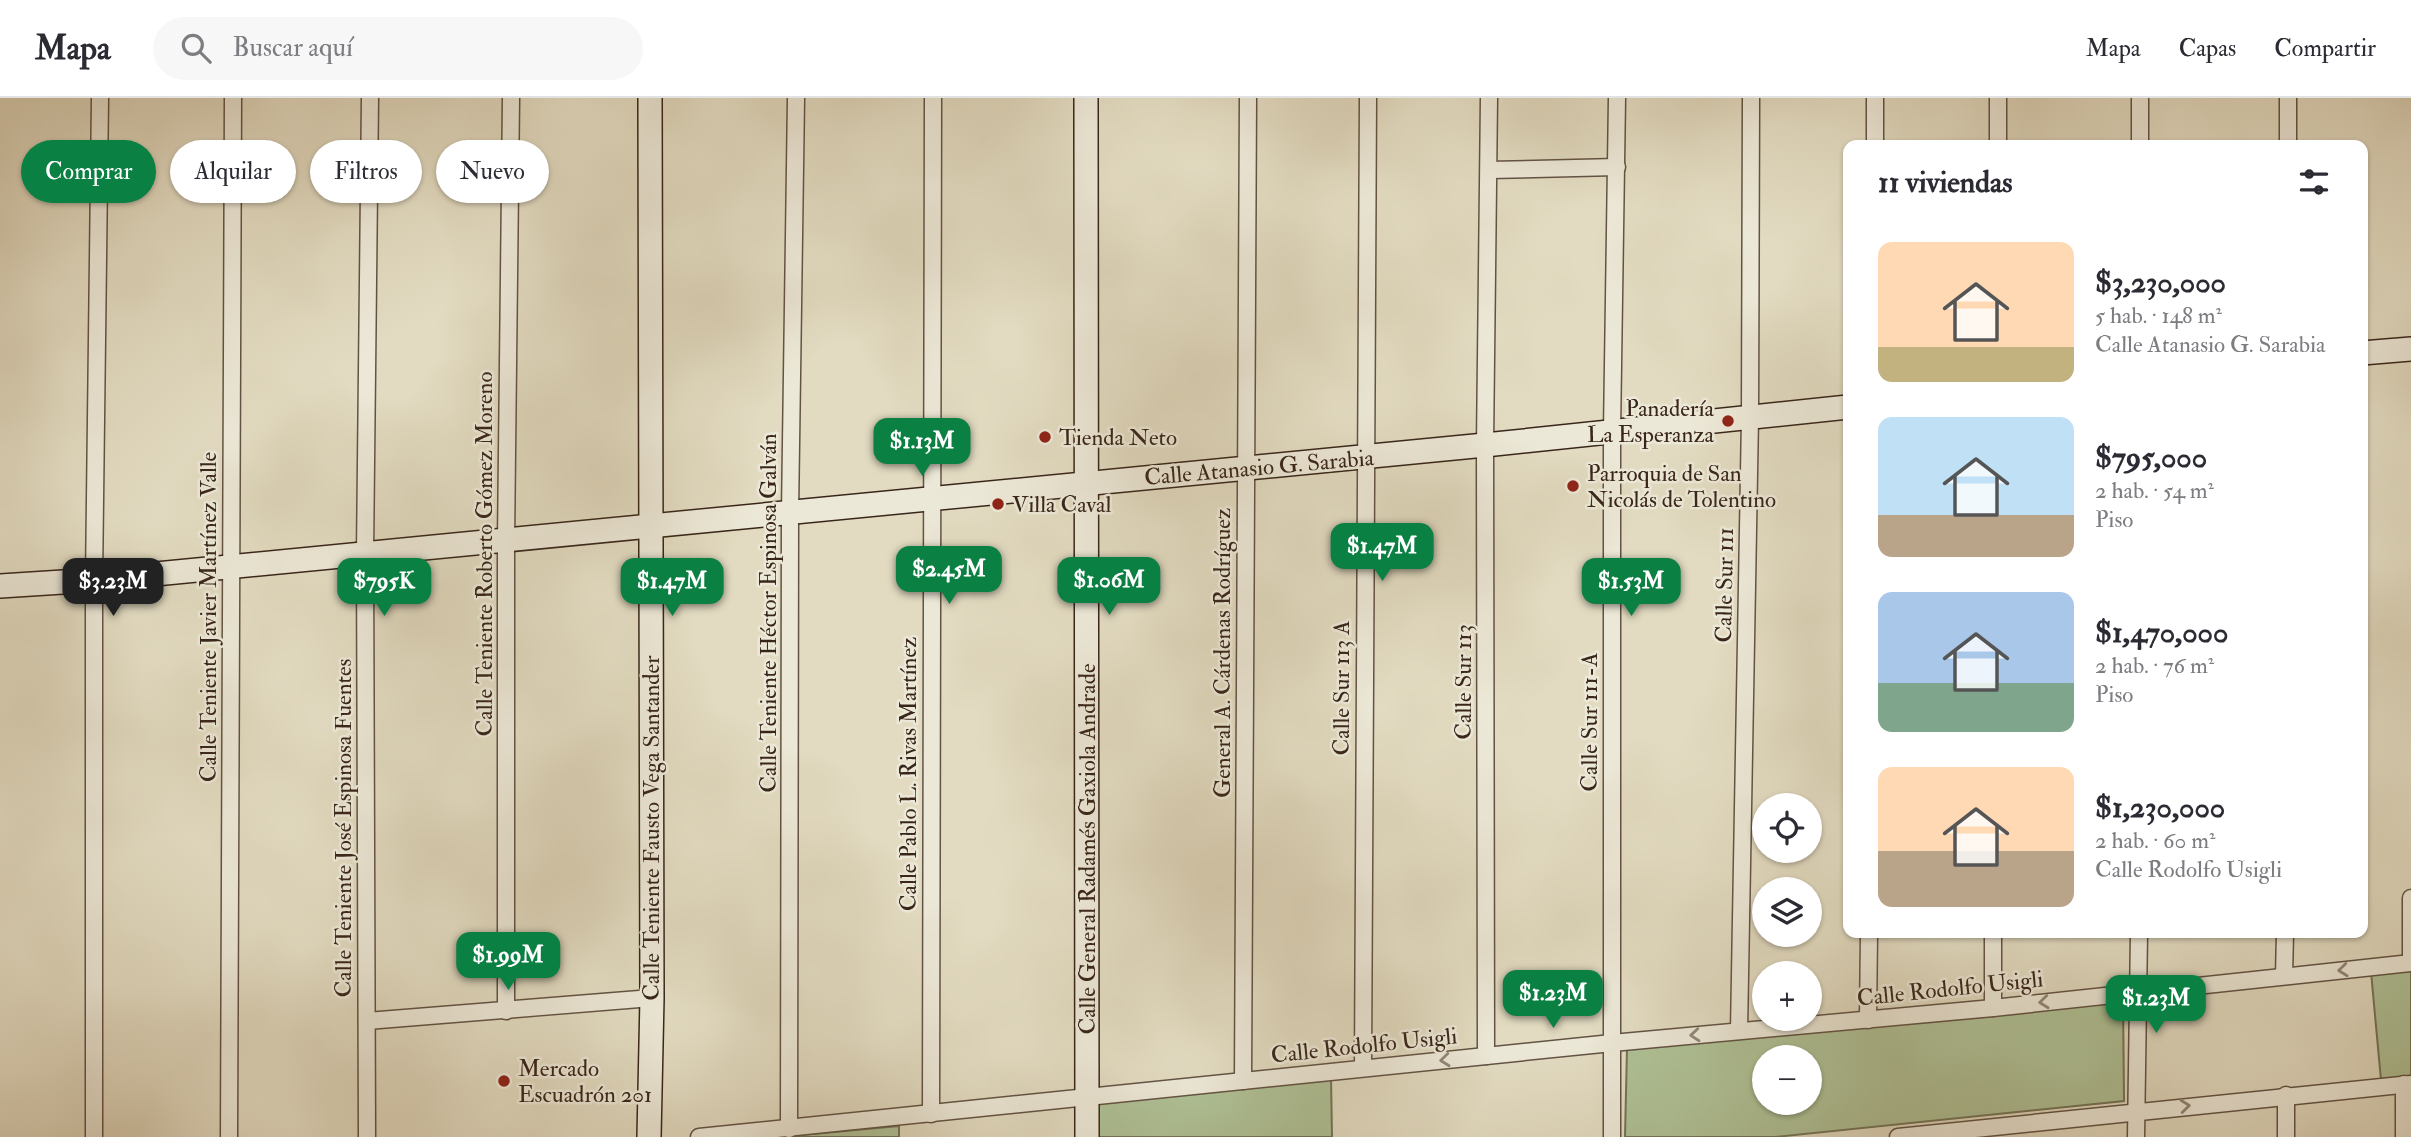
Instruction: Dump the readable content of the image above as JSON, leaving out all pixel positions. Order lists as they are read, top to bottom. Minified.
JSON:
{"streets":{"street":["Calle Atanasio G. Sarabia","Calle Teniente Roberto Gómez Moreno","Calle Sur 111","Calle Teniente Héctor Espinosa Galván","Calle Teniente Javier Martínez Valle","General A. Cárdenas Rodríguez","Calle Sur 113","Calle Sur 113 A","Calle Sur 111-A","Calle Pablo L. Rivas Martínez","Calle Teniente José Espinosa Fuentes","Calle Teniente Fausto Vega Santander","Calle General Radamés Gaxiola Andrade","Calle Rodolfo Usigli"]},"crossings":[["Calle Atanasio G. Sarabia","Calle Teniente Roberto Gómez Moreno"],["Calle Atanasio G. Sarabia","Calle Sur 111"],["Calle Atanasio G. Sarabia","Calle Teniente Héctor Espinosa Galván"],["Calle Atanasio G. Sarabia","Calle Teniente Javier Martínez Valle"],["Calle Atanasio G. Sarabia","General A. Cárdenas Rodríguez"],["Calle Atanasio G. Sarabia","Calle Sur 113"],["Calle Atanasio G. Sarabia","Calle Sur 113 A"],["Calle Atanasio G. Sarabia","Calle Sur 111-A"],["Calle Atanasio G. Sarabia","Calle Pablo L. Rivas Martínez"],["Calle Atanasio G. Sarabia","Calle Teniente José Espinosa Fuentes"],["Calle Atanasio G. Sarabia","Calle Teniente Fausto Vega Santander"],["Calle Atanasio G. Sarabia","Calle General Radamés Gaxiola Andrade"],["Calle Sur 111","Calle Rodolfo Usigli"],["Calle Teniente Héctor Espinosa Galván","Calle Rodolfo Usigli"],["General A. Cárdenas Rodríguez","Calle Rodolfo Usigli"],["Calle Sur 113","Calle Rodolfo Usigli"],["Calle Sur 113 A","Calle Rodolfo Usigli"],["Calle Sur 111-A","Calle Rodolfo Usigli"],["Calle Pablo L. Rivas Martínez","Calle Rodolfo Usigli"],["Calle General Radamés Gaxiola Andrade","Calle Rodolfo Usigli"]],"places":["Panadería La Esperanza","Tienda Neto","Parroquia de San Nicolás de Tolentino","Villa Caval","Mercado Escuadrón 201"],"page":{"header":"Mapa","search":"Buscar aquí","nav":["Mapa","Capas","Compartir"],"chip":["Comprar","Alquilar","Filtros","Nuevo"],"heading":"11 viviendas","list":[{"name":"$3,230,000","note":"5 hab. · 148 m² · Calle Atanasio G. Sarabia"},{"name":"$795,000","note":"2 hab. · 54 m² · Piso"},{"name":"$1,470,000","note":"2 hab. · 76 m² · Piso"},{"name":"$1,230,000","note":"2 hab. · 60 m² · Calle Rodolfo Usigli"}],"price":["$1.13M","$1.47M","$2.45M","$1.06M","$3.23M","$795K","$1.47M","$1.53M","$1.99M","$1.23M","$1.23M"],"map_buttons":["+","−"]}}
